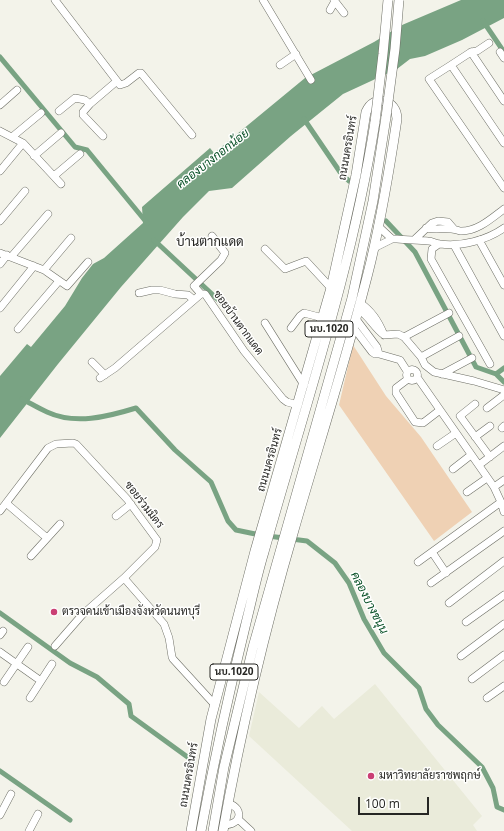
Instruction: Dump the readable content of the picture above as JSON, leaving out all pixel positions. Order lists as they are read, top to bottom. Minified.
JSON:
{"streets":{"main road":["ถนนนครอินทร์","นบ.1020"],"street":["ซอยบ้านตากแดด","ซอยร่วมมิตร"]},"crossings":[["ถนนนครอินทร์","ซอยบ้านตากแดด"]],"districts":["บ้านตากแดด"],"water":["คลองบางกอกน้อย","คลองบางขนุน"],"places":["ตรวจคนเข้าเมืองจังหวัดนนทบุรี","มหาวิทยาลัยราชพฤกษ์"],"scale_bar":"100 m"}
